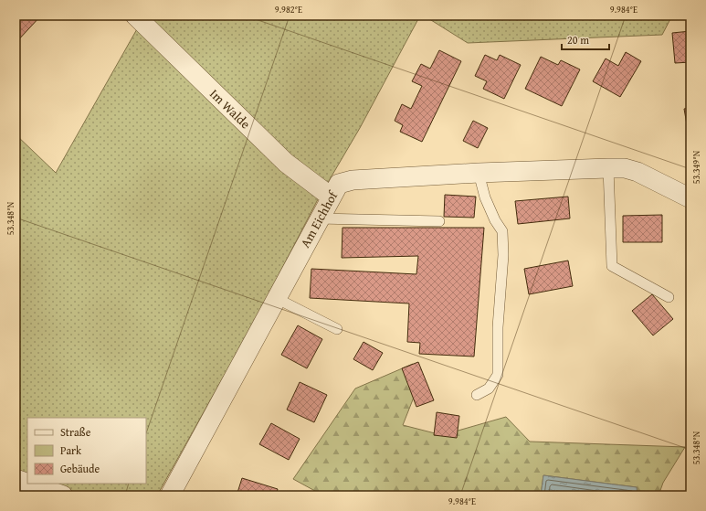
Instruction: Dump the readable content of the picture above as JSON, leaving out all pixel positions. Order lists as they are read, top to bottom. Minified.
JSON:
{"streets":{"street":["Im Walde","Am Eichhof"]},"crossings":[["Im Walde","Am Eichhof"]],"legend":["Straße","Park","Gebäude"],"scale_bar":"20 m","coordinates":["9.982°E","9.984°E","53.349°N","53.348°N"]}
